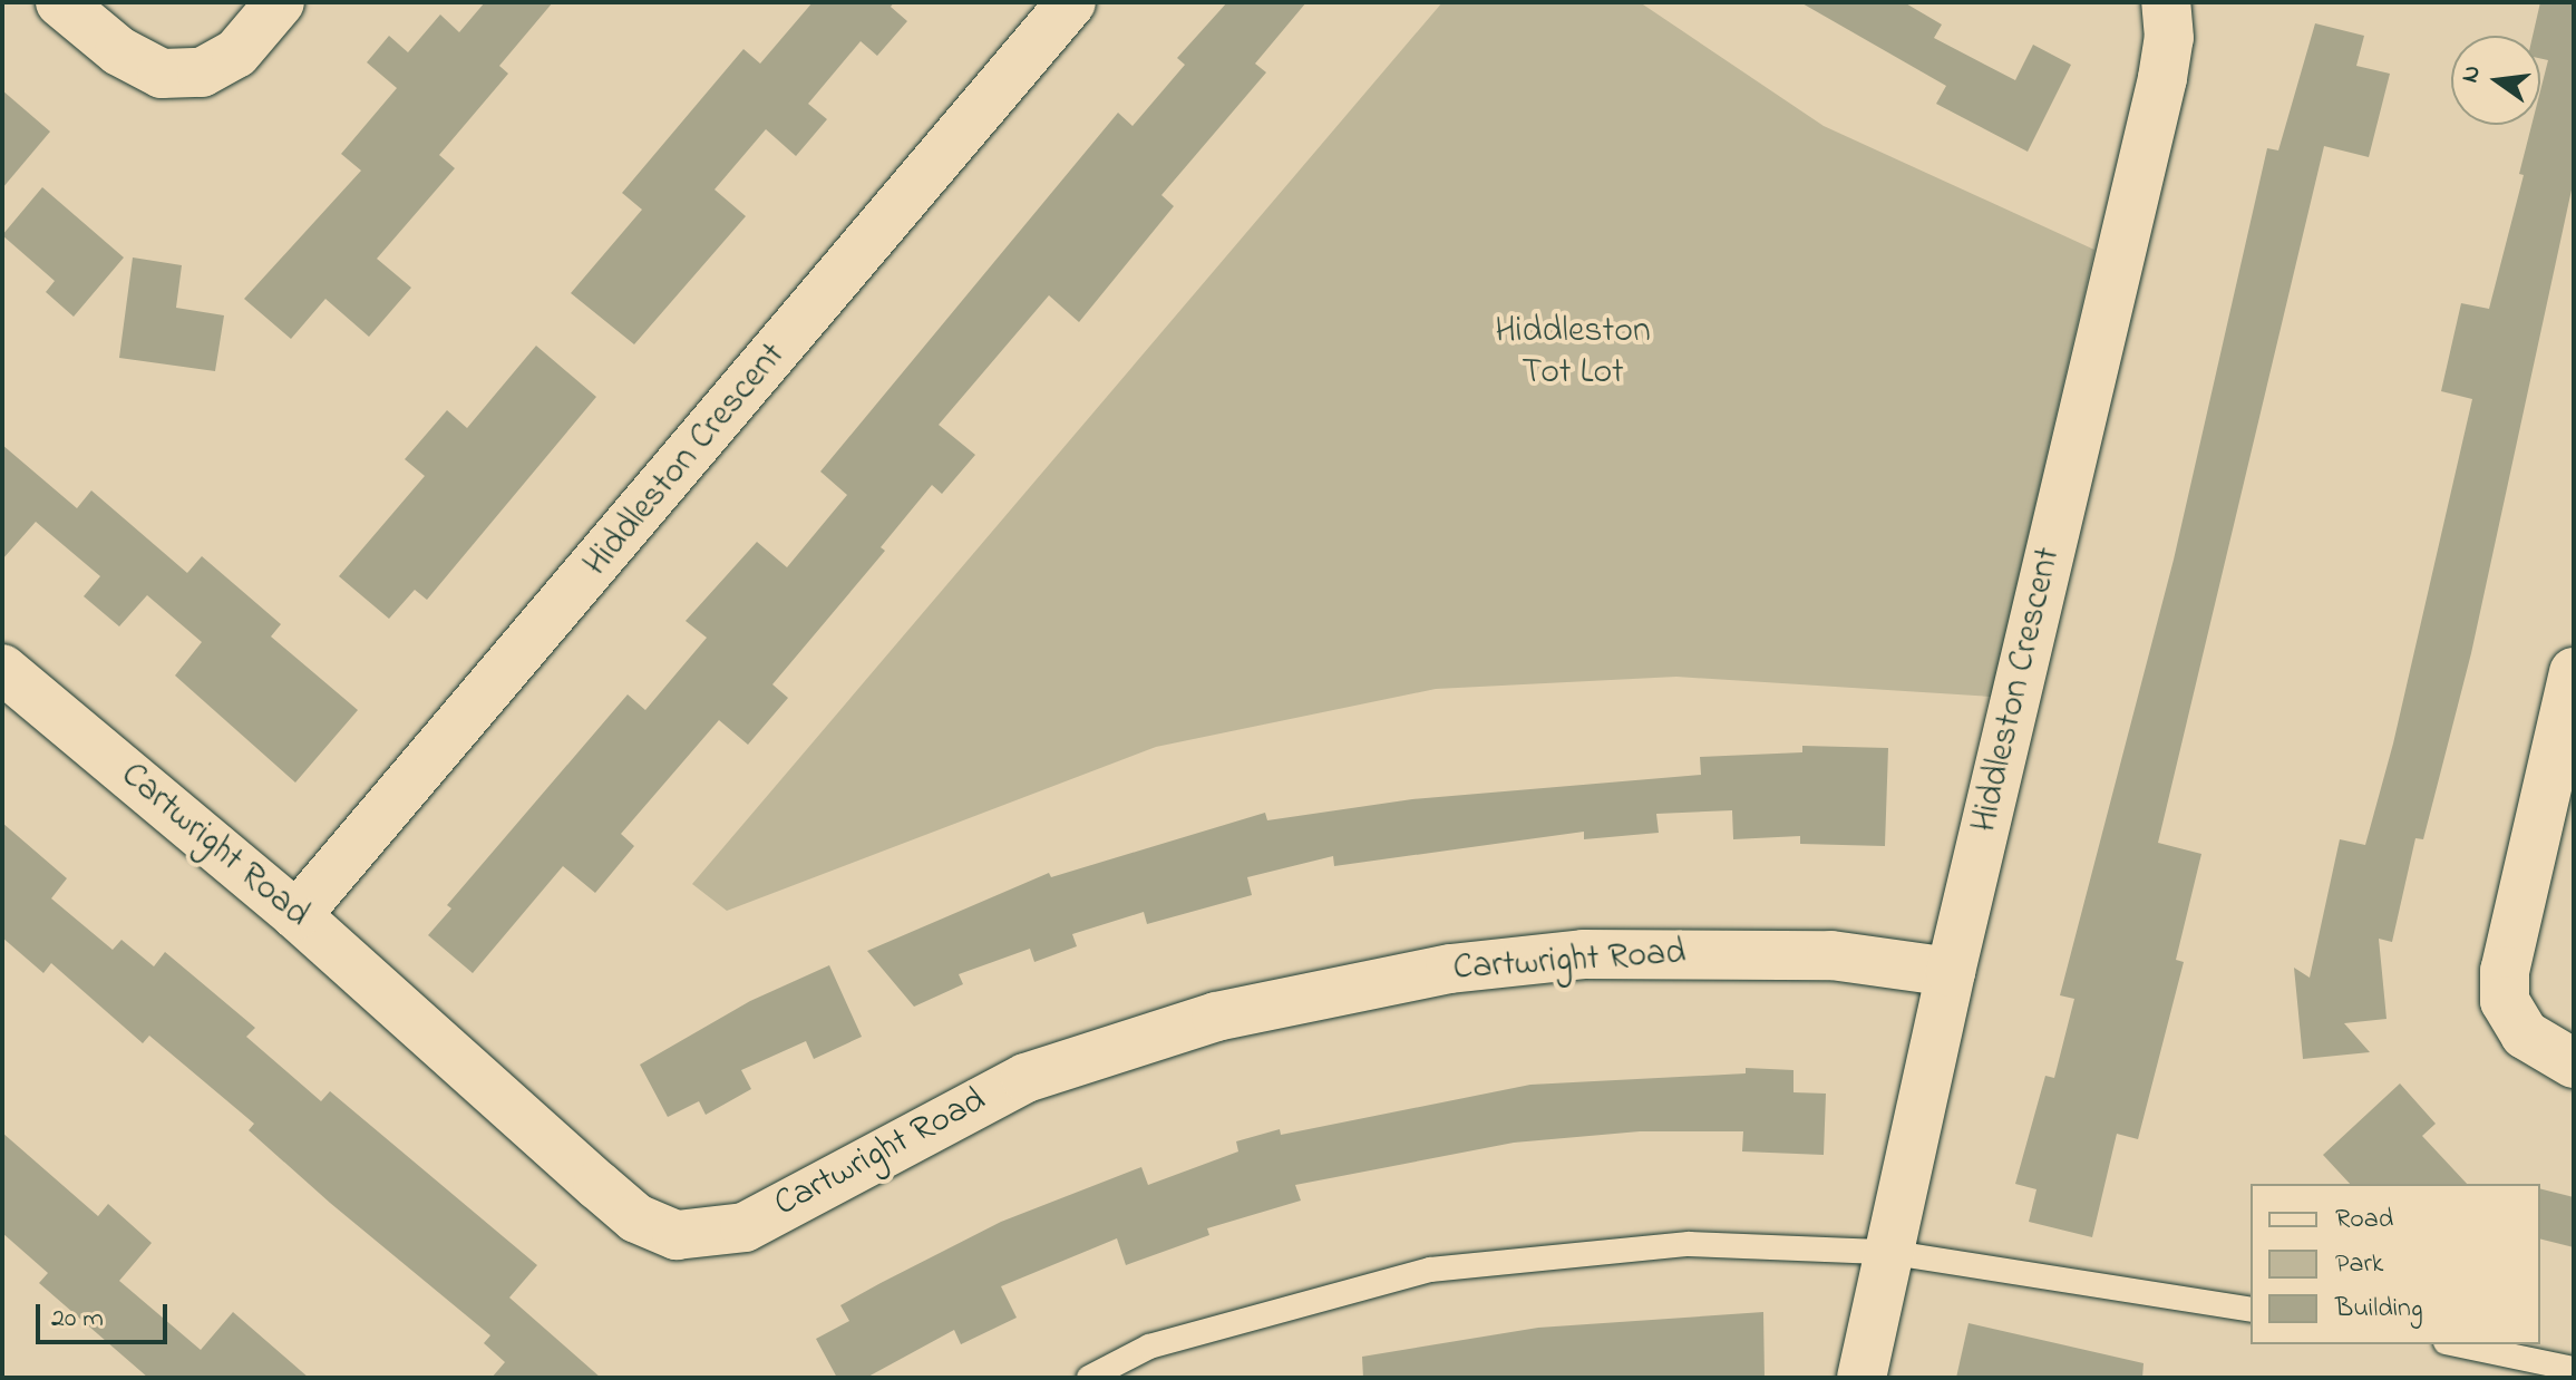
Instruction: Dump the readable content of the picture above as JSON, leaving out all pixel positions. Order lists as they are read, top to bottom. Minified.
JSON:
{"streets":{"street":["Hiddleston Crescent","Cartwright Road"]},"crossings":[["Hiddleston Crescent","Cartwright Road"]],"parks":["Hiddleston Tot Lot"],"legend":["Road","Park","Building"],"scale_bar":"20 m","north":"left"}
